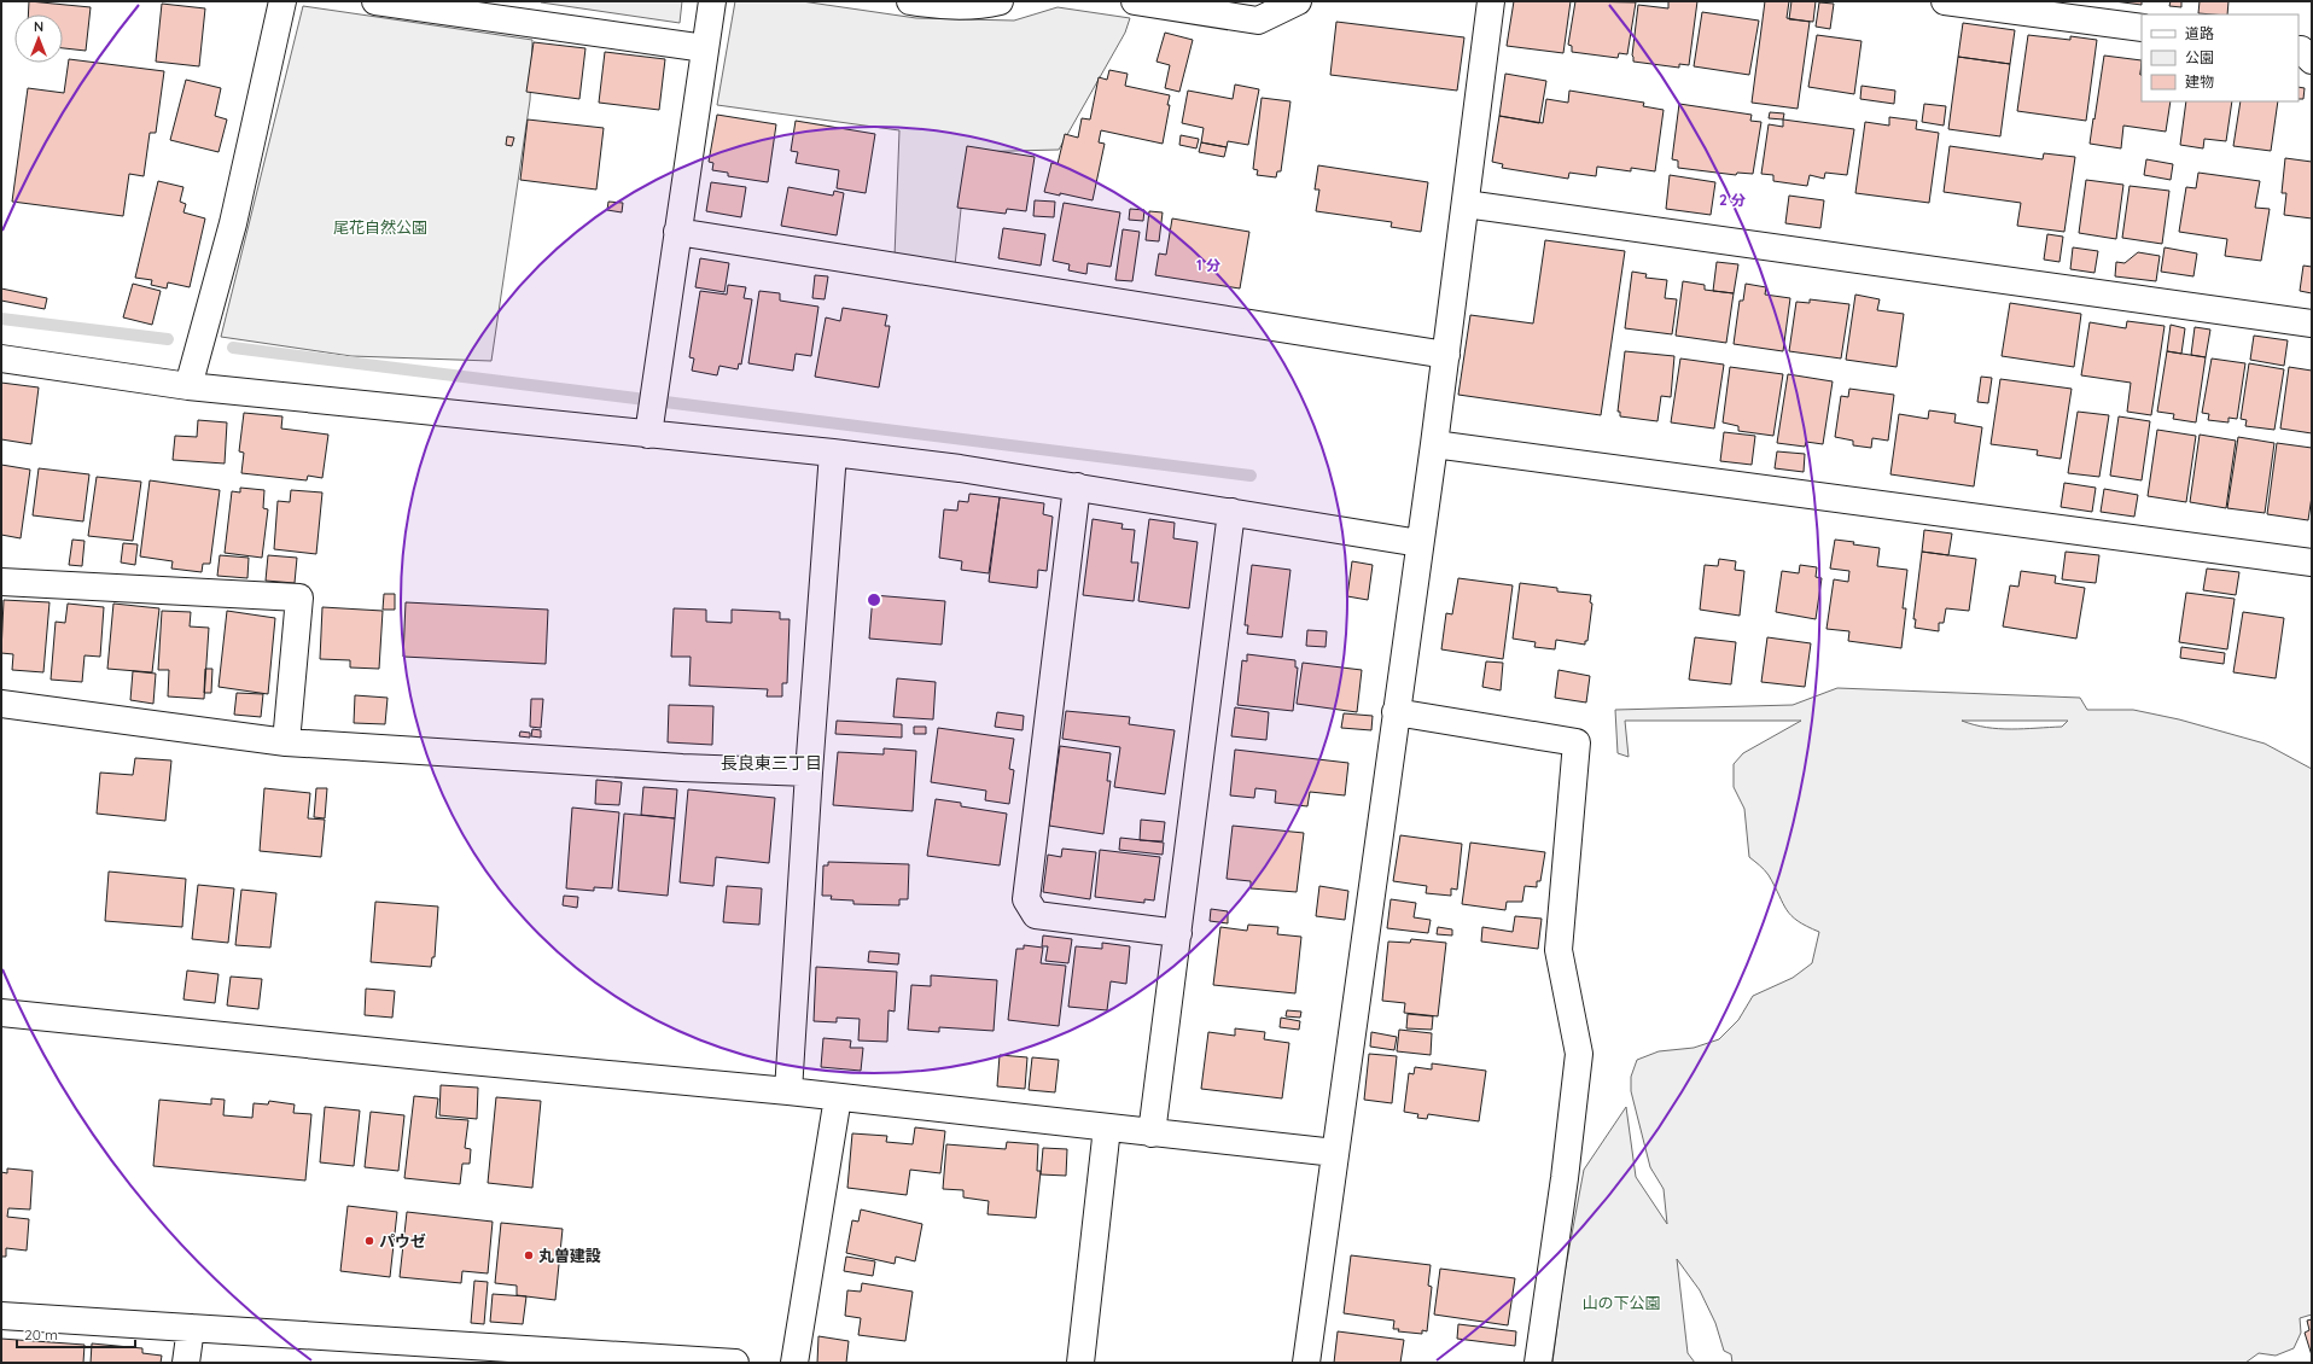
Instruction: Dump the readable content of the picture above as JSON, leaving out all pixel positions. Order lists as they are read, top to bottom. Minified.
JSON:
{"districts":["長良東三丁目"],"parks":["尾花自然公園","山の下公園"],"places":["パウゼ","丸曽建設"],"legend":["道路","公園","建物"],"scale_bar":"20 m","north":"top","rings":["2 分","1 分"]}
